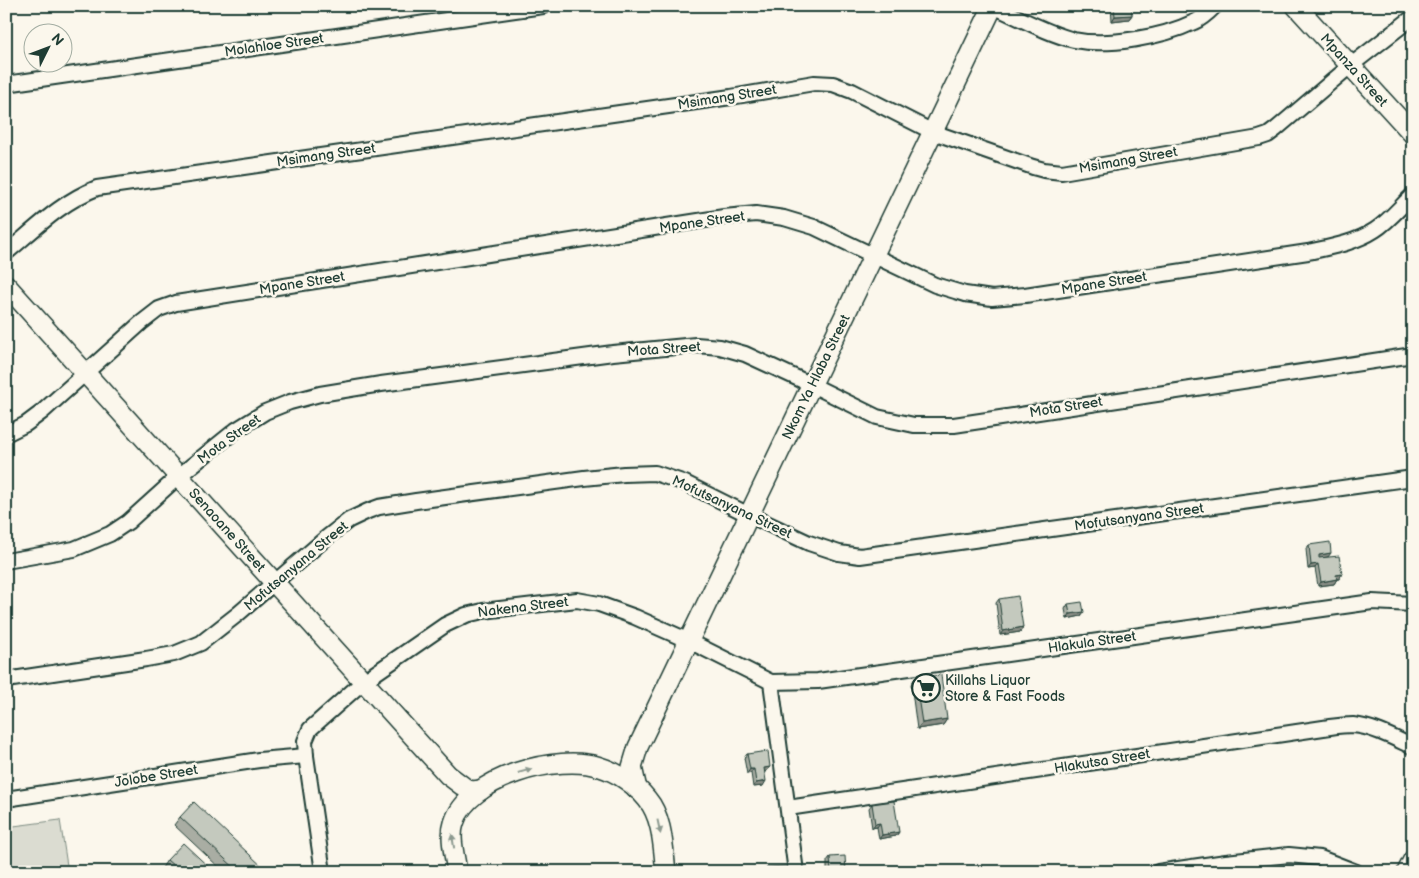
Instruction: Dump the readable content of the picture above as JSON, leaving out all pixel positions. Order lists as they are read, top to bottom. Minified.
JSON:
{"streets":{"street":["Molahloe Street","Mpanza Street","Msimang Street","Mpane Street","Mota Street","Nkom Ya Hlaba Street","Mofutsanyana Street","Senaoane Street","Nakena Street","Hlakula Street","Hlakutsa Street","Jolobe Street"]},"crossings":[["Mpanza Street","Msimang Street"],["Msimang Street","Nkom Ya Hlaba Street"],["Mpane Street","Nkom Ya Hlaba Street"],["Mpane Street","Senaoane Street"],["Mota Street","Nkom Ya Hlaba Street"],["Mota Street","Senaoane Street"],["Nkom Ya Hlaba Street","Mofutsanyana Street"],["Nkom Ya Hlaba Street","Nakena Street"],["Mofutsanyana Street","Senaoane Street"],["Senaoane Street","Nakena Street"],["Nakena Street","Hlakula Street"],["Nakena Street","Jolobe Street"]],"places":{"supermarket":["Killahs Liquor Store & Fast Foods"]},"north":"top right"}
